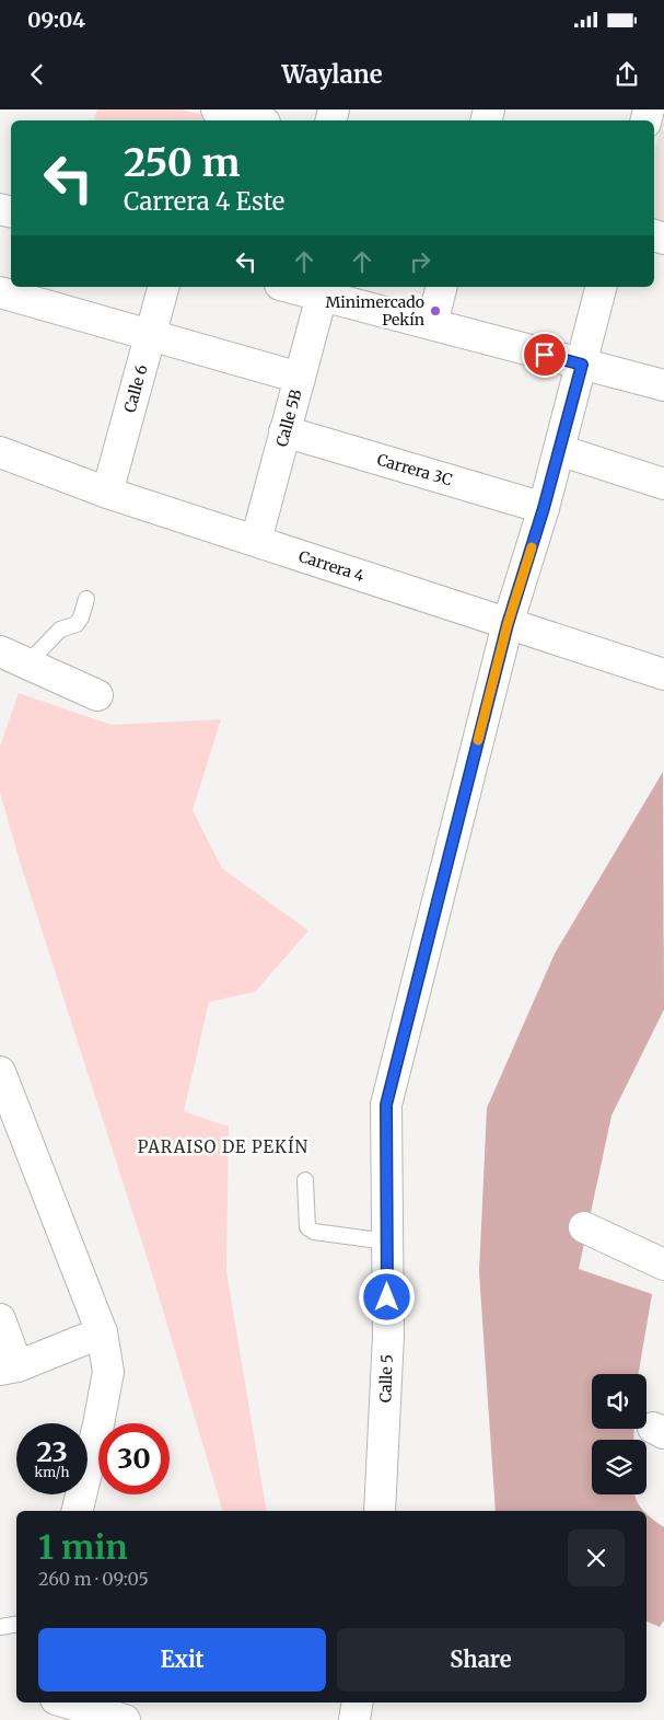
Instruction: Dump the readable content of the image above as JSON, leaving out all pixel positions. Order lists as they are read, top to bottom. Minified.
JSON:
{"streets":{"street":["Calle 6","Calle 5B","Carrera 3C","Carrera 4","Calle 5"]},"crossings":[["Calle 6","Carrera 4"],["Calle 5B","Carrera 3C"],["Calle 5B","Carrera 4"],["Carrera 3C","Calle 5"],["Carrera 4","Calle 5"]],"districts":["PARAISO DE PEKÍN"],"places":["Minimercado Pekín"],"page":{"status":"09:04","header":"Waylane","turn":["250 m","Carrera 4 Este"],"speed":"23 km/h","limit":"30","heading":["1 min","260 m · 09:05"],"buttons":["Exit","Share"]}}
